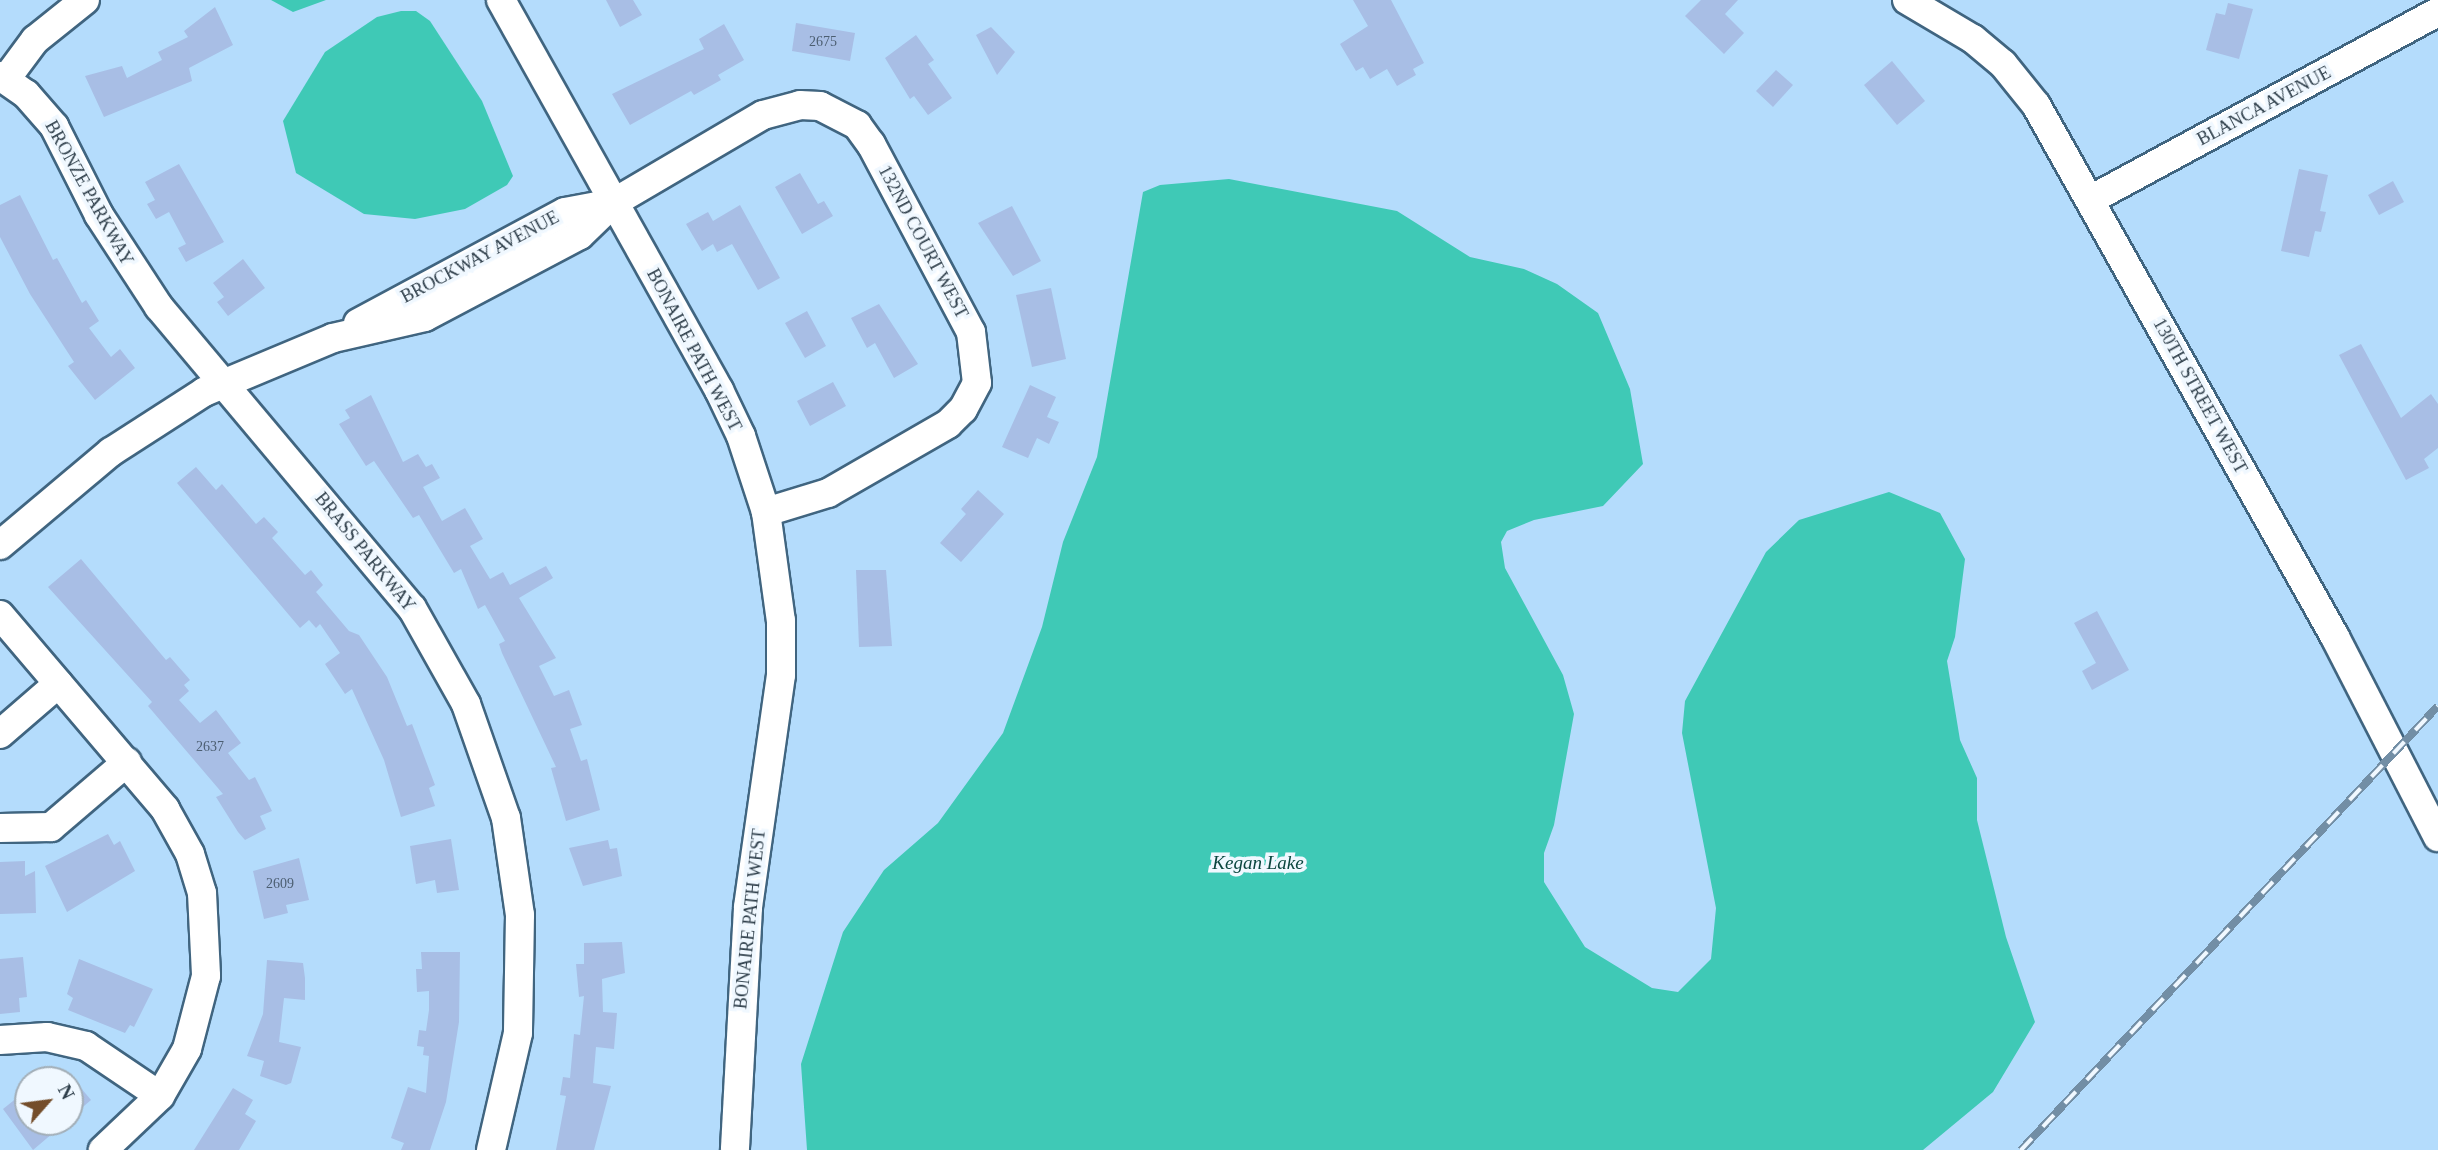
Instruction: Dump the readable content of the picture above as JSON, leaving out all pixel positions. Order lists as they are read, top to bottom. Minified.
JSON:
{"streets":{"street":["BLANCA AVENUE","BRONZE PARKWAY","132ND COURT WEST","BROCKWAY AVENUE","BONAIRE PATH WEST","130TH STREET WEST","BRASS PARKWAY"]},"crossings":[["BLANCA AVENUE","130TH STREET WEST"],["BRONZE PARKWAY","BROCKWAY AVENUE"],["BRONZE PARKWAY","BRASS PARKWAY"],["132ND COURT WEST","BROCKWAY AVENUE"],["132ND COURT WEST","BONAIRE PATH WEST"],["BROCKWAY AVENUE","BONAIRE PATH WEST"],["BROCKWAY AVENUE","BRASS PARKWAY"]],"water":["Kegan Lake"],"house_numbers":["2675","2637","2609"],"north":"top right"}
